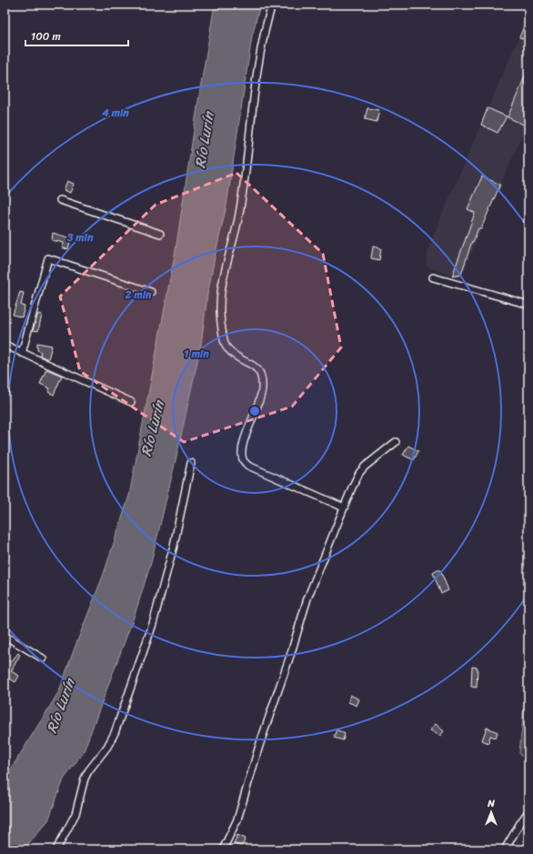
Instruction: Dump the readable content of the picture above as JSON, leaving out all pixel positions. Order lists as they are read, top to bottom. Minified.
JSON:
{"water":["Río Lurín"],"scale_bar":"100 m","north":"top","rings":["4 min","3 min","2 min","1 min"]}
